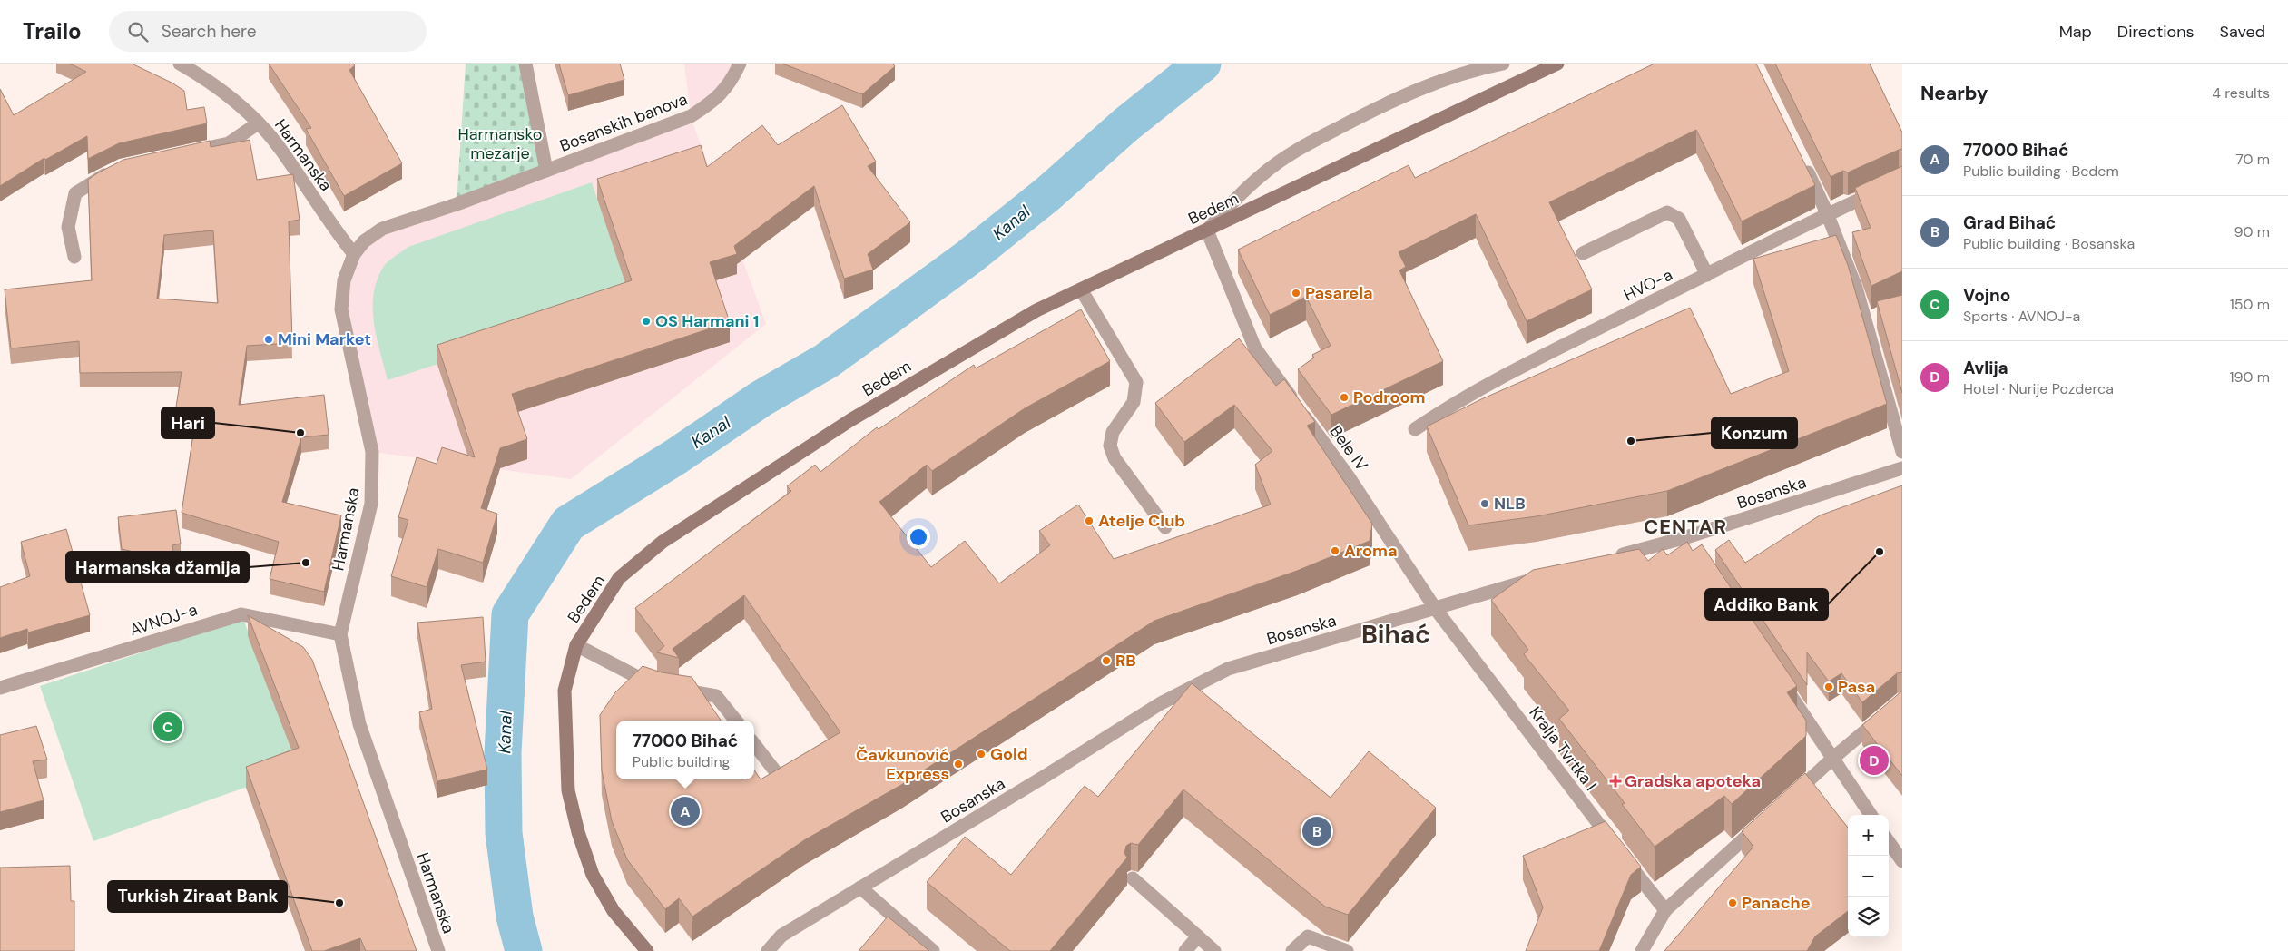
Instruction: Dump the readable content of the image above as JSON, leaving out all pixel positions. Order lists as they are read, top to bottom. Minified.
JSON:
{"streets":{"main road":["Bedem"],"street":["Bosanskih banova","Harmanska","HVO-a","Bele IV","Bosanska","AVNOJ-a","Kralja Tvrtka I"]},"crossings":[["Bosanskih banova","Harmanska"],["Harmanska","AVNOJ-a"],["Bedem","Bele IV"],["Bele IV","Bosanska"],["Bele IV","Kralja Tvrtka I"],["Bosanska","Kralja Tvrtka I"]],"districts":["CENTAR","Bihać"],"water":["Kanal"],"parks":["Harmansko mezarje"],"places":{"other":["Pasarela","OS Harmani 1","Mini Market","Podroom","Hari","Konzum","NLB","Atelje Club","Aroma","Addiko Bank","Harmanska džamija","RB","Pasa","Gold","Čavkunović Express","Turkish Ziraat Bank","Panache"],"health":["Gradska apoteka"]},"page":{"header":"Trailo","search":"Search here","nav":["Map","Directions","Saved"],"heading":["Nearby","4 results"],"list":[{"mark":"A","name":"77000 Bihać","note":"Public building · Bedem","value":"70 m"},{"mark":"B","name":"Grad Bihać","note":"Public building · Bosanska","value":"90 m"},{"mark":"C","name":"Vojno","note":"Sports · AVNOJ-a","value":"150 m"},{"mark":"D","name":"Avlija","note":"Hotel · Nurije Pozderca","value":"190 m"}],"pins":["C","D","A","B"],"popup":["77000 Bihać","Public building"],"map_buttons":["+","−"]}}
